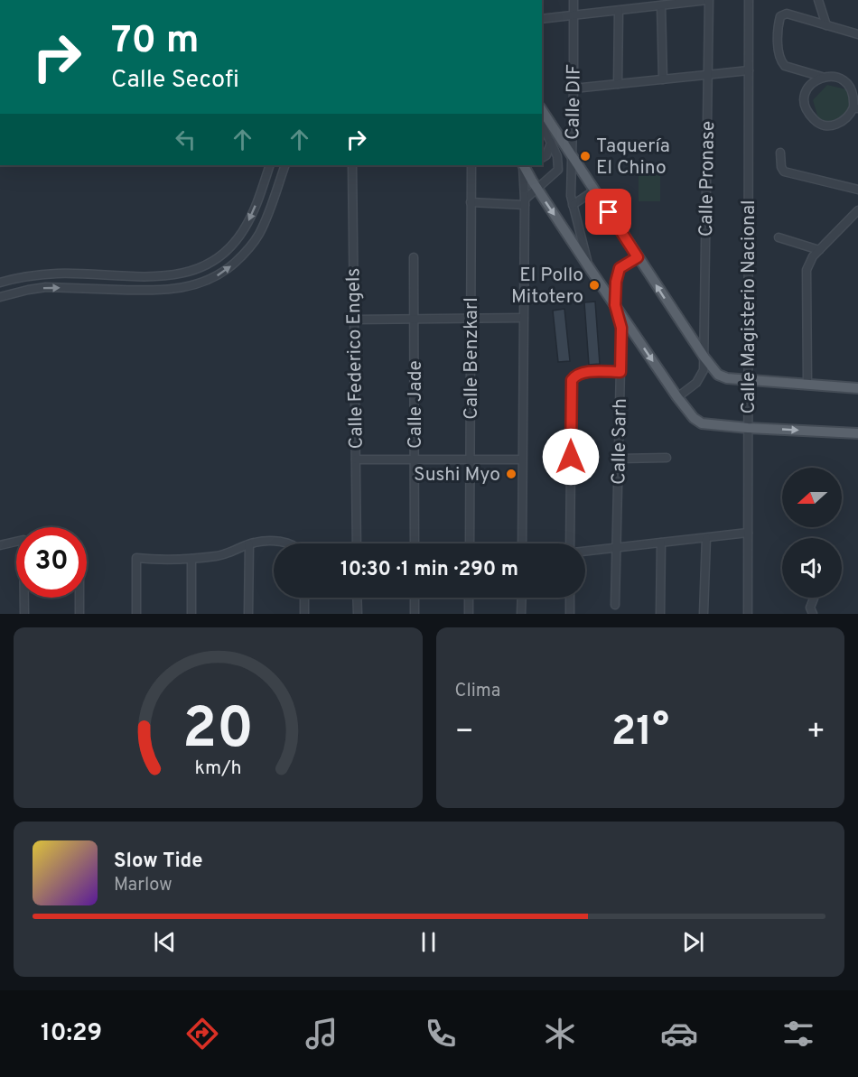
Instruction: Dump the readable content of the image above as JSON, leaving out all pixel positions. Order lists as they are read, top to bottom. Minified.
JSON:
{"streets":{"street":["Calle DIF","Calle Pronase","Calle Magisterio Nacional","Calle Federico Engels","Calle Benzkarl","Calle Jade","Calle Sarh"]},"places":["Taquería El Chino","El Pollo Mitotero","Sushi Myo"],"north":"left","page":{"turn":["70 m","Calle Secofi"],"limit":"30","trip":"10:30 · 1 min · 290 m","tile":"Clima","heat":["−","21°","+"],"song":["Slow Tide","Marlow"],"tabs":"10:29","gauge":["20","km/h"]}}
